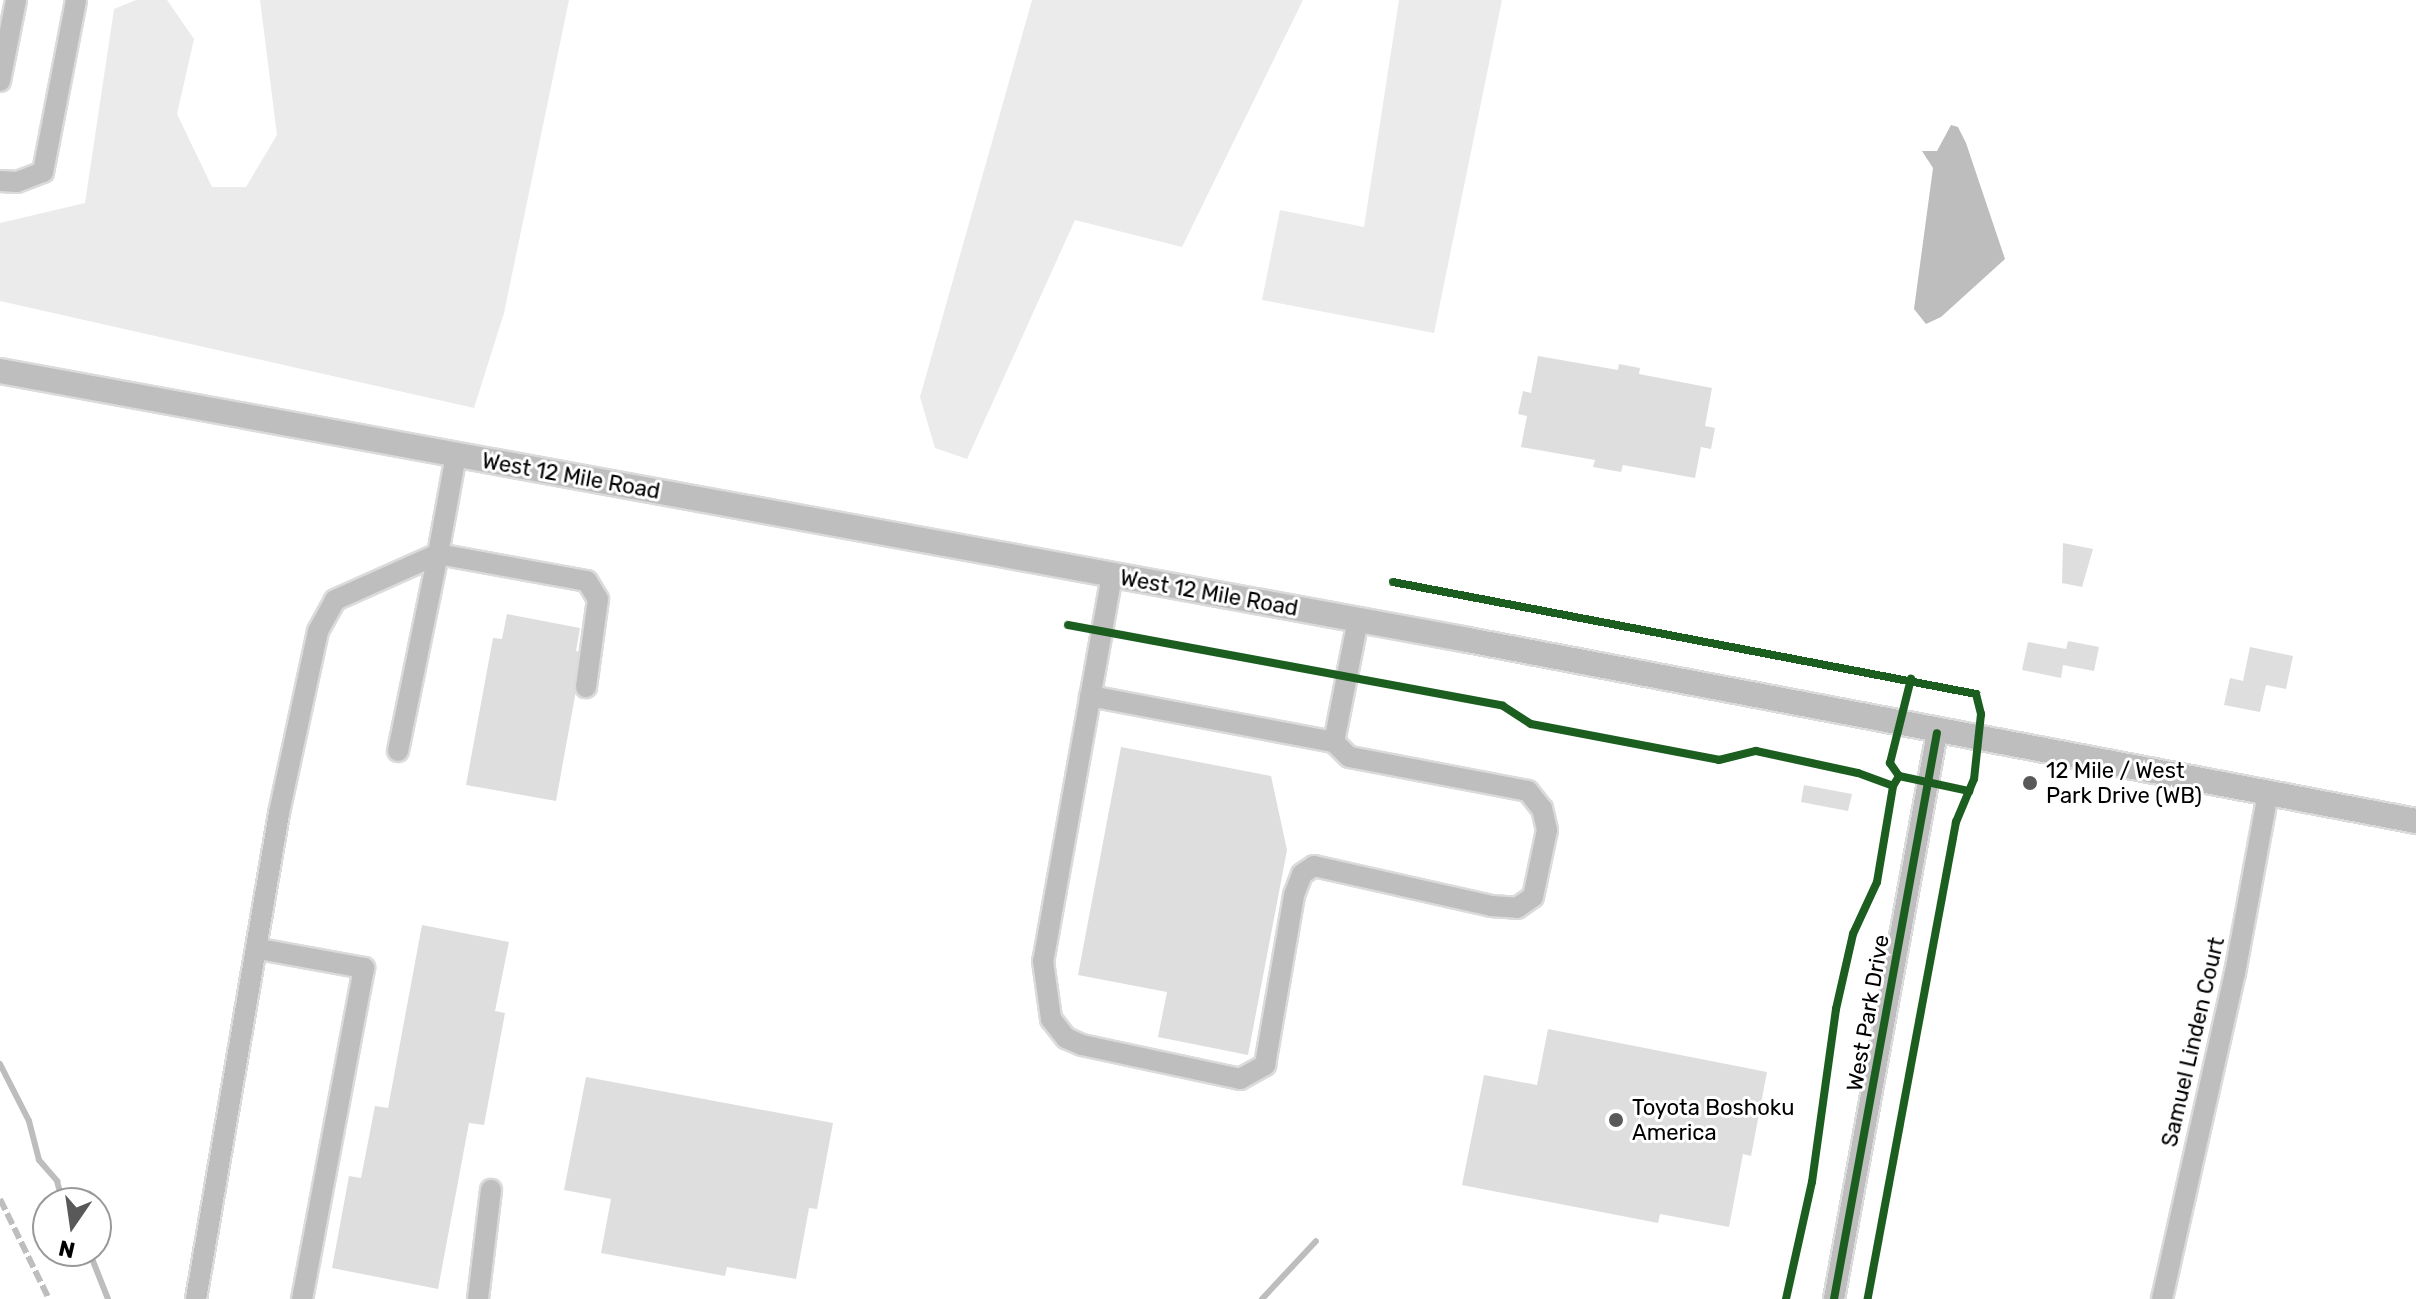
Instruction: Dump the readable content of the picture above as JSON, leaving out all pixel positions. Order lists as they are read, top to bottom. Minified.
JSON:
{"streets":{"main road":["West 12 Mile Road"],"street":["West Park Drive","Samuel Linden Court"]},"crossings":[["West 12 Mile Road","West Park Drive"],["West 12 Mile Road","Samuel Linden Court"]],"places":["12 Mile / West Park Drive (WB)","Toyota Boshoku America"],"north":"bottom"}
